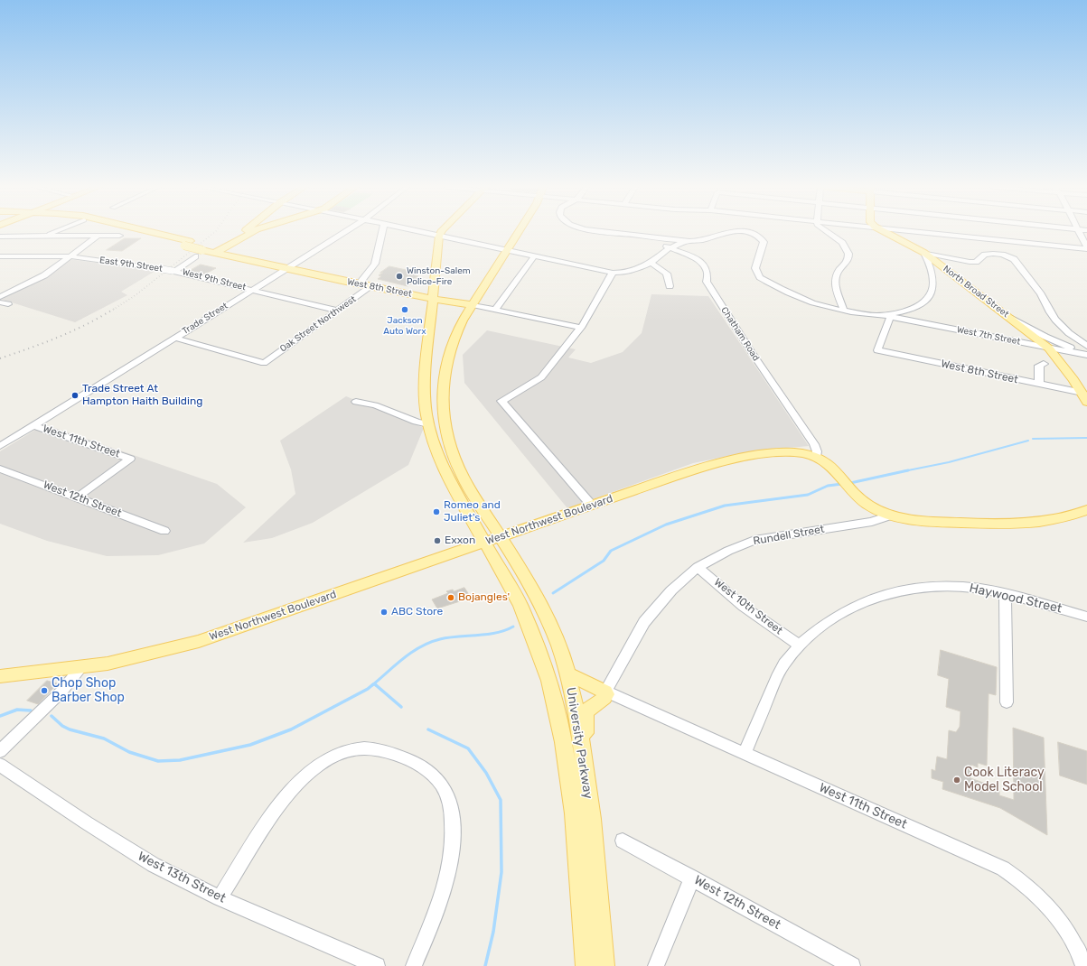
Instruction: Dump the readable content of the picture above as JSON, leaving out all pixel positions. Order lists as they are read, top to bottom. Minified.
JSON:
{"streets":{"main road":["West 8th Street","North Broad Street","West Northwest Boulevard","University Parkway"],"street":["East 9th Street","West 9th Street","Trade Street","Oak Street Northwest","Chatham Road","West 7th Street","West 11th Street","West 12th Street","Rundell Street","Haywood Street","West 10th Street","West 13th Street"]},"crossings":[["East 9th Street","West 9th Street"],["West 9th Street","Trade Street"],["West 9th Street","Oak Street Northwest"],["West 8th Street","North Broad Street"],["West 8th Street","Trade Street"],["West 8th Street","Oak Street Northwest"],["West 8th Street","West 7th Street"],["West 8th Street","University Parkway"],["North Broad Street","West 7th Street"],["Trade Street","Oak Street Northwest"],["Trade Street","West 11th Street"],["Chatham Road","West Northwest Boulevard"],["West 11th Street","West 12th Street"],["West 11th Street","Rundell Street"],["West 11th Street","Haywood Street"],["West Northwest Boulevard","Rundell Street"],["West Northwest Boulevard","University Parkway"],["Rundell Street","West 10th Street"],["Haywood Street","West 10th Street"]],"places":["Winston-Salem Police-Fire","Jackson Auto Worx","Trade Street At Hampton Haith Building","Romeo and Juliet's","Exxon","Bojangles'","ABC Store","Chop Shop Barber Shop","Cook Literacy Model School"]}
